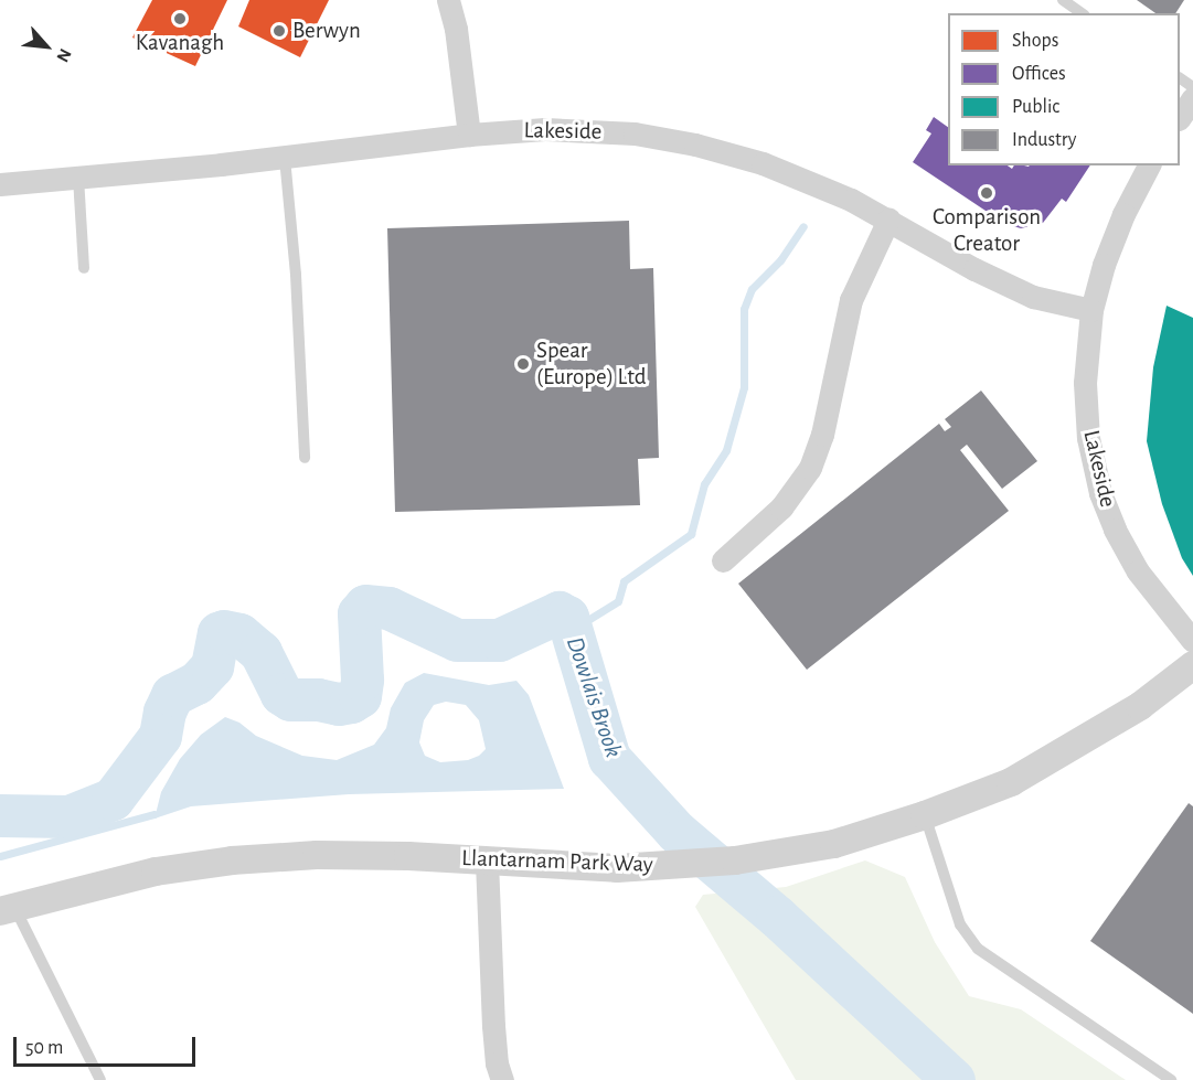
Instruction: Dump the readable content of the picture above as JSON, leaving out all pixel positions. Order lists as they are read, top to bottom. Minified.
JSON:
{"streets":{"street":["Lakeside","Llantarnam Park Way"]},"water":["Dowlais Brook"],"places":["Kavanagh","Berwyn","Comparison Creator","Spear (Europe) Ltd"],"legend":["Shops","Offices","Public","Industry"],"scale_bar":"50 m","north":"bottom right"}
